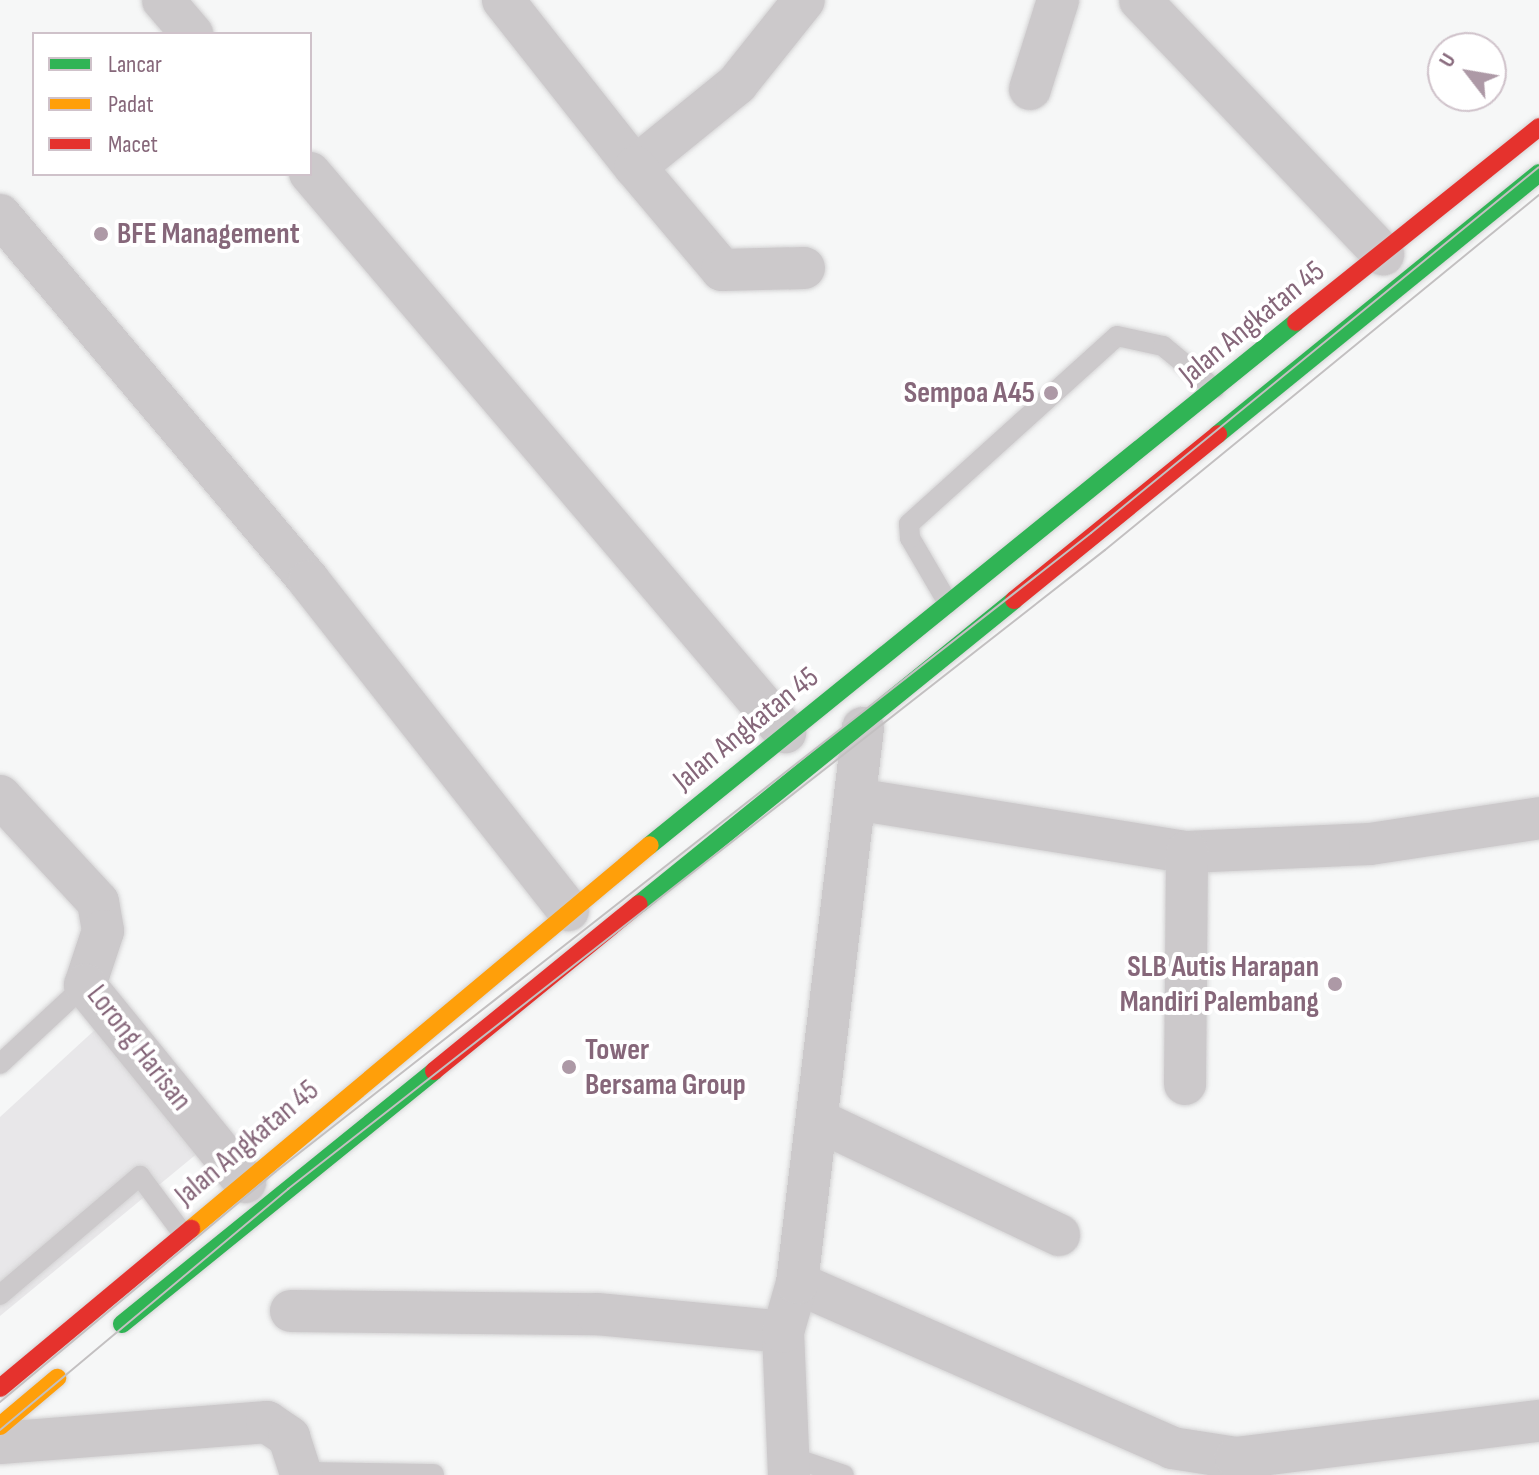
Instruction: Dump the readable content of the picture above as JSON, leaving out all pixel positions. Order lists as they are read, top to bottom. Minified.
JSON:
{"streets":{"main road":["Jalan Angkatan 45"],"street":["Lorong Harisan"]},"crossings":[["Jalan Angkatan 45","Lorong Harisan"]],"places":["BFE Management","Sempoa A45","SLB Autis Harapan Mandiri Palembang","Tower Bersama Group"],"legend":["Lancar","Padat","Macet"],"north":"top left"}
